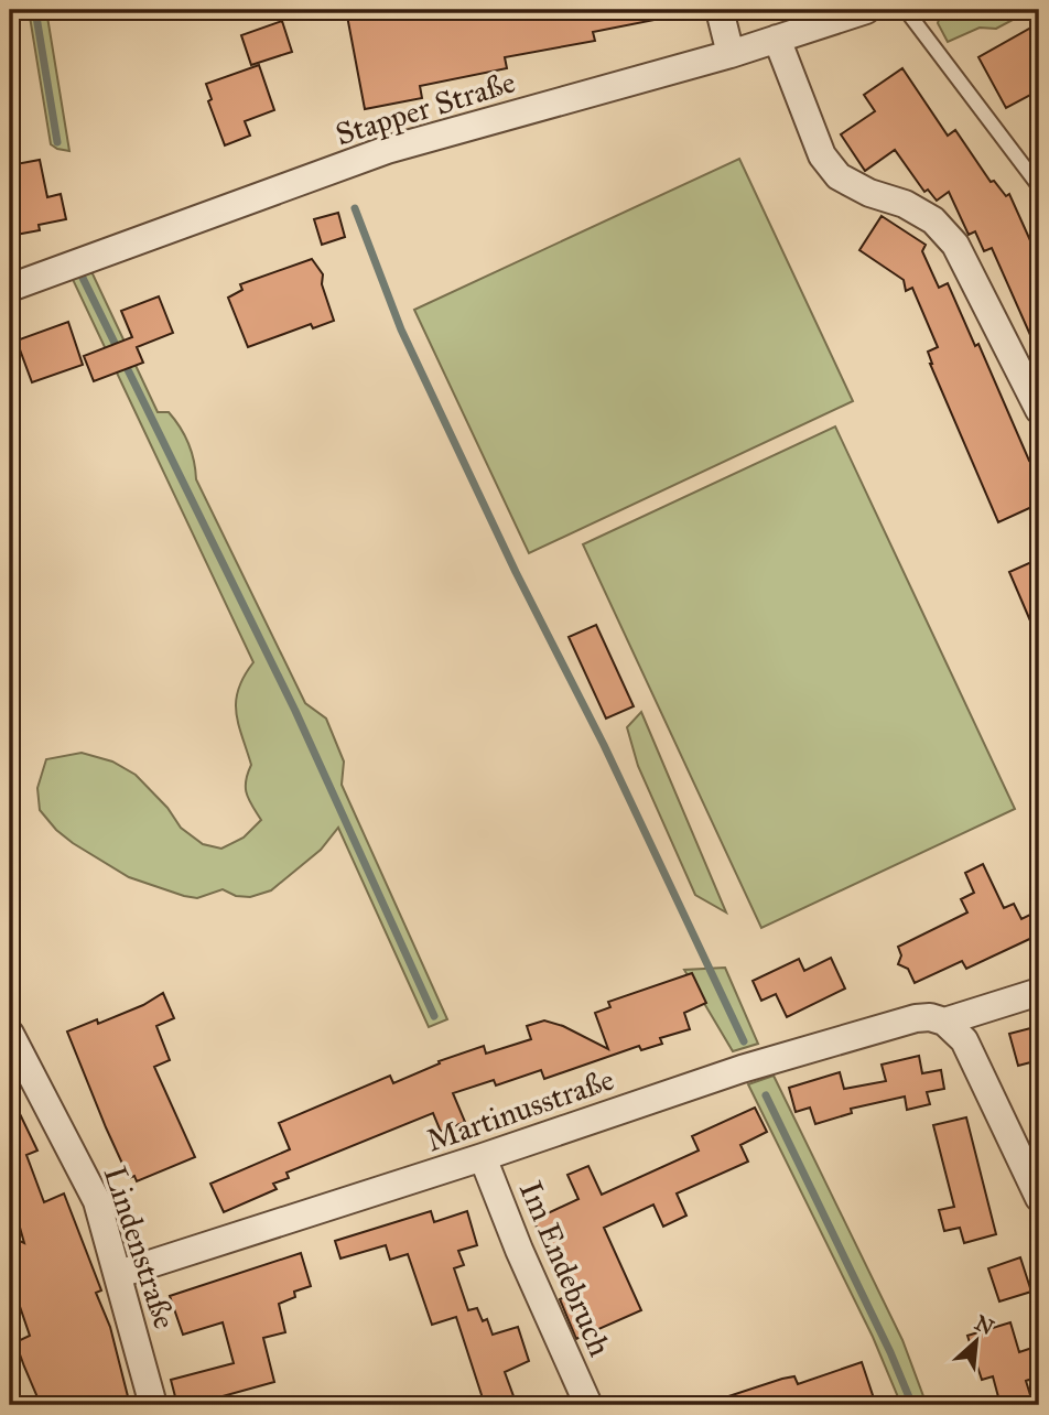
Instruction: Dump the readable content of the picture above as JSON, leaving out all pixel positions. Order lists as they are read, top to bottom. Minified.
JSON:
{"streets":{"street":["Stapper Straße","Martinusstraße","Lindenstraße","Im Endebruch"]},"crossings":[["Martinusstraße","Lindenstraße"],["Martinusstraße","Im Endebruch"]],"north":"top right"}
